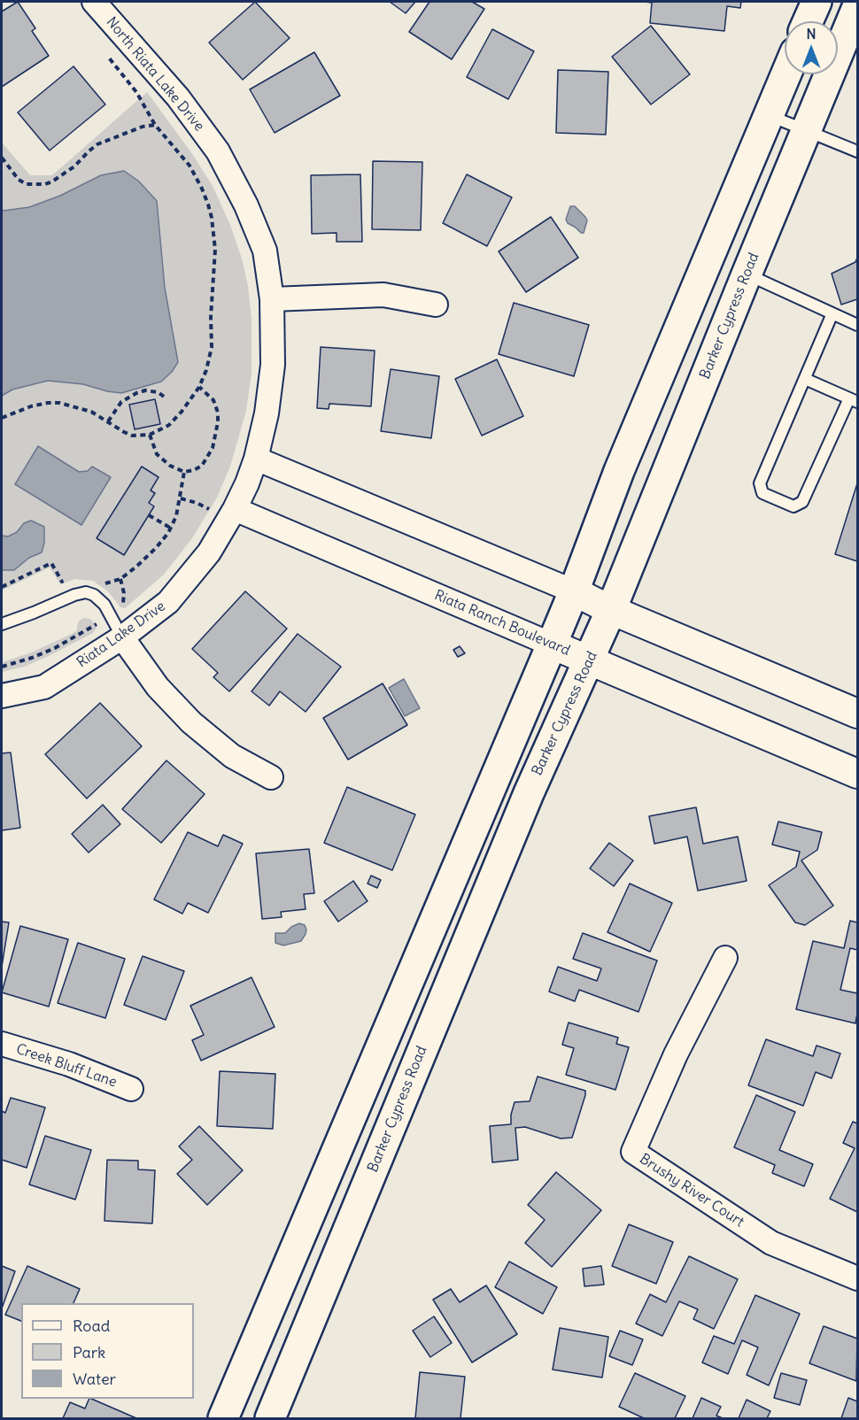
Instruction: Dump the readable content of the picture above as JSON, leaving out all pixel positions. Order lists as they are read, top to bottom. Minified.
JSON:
{"streets":{"main road":["Barker Cypress Road"],"street":["North Riata Lake Drive","Riata Ranch Boulevard","Riata Lake Drive","Creek Bluff Lane","Brushy River Court"]},"crossings":[["North Riata Lake Drive","Riata Lake Drive"],["Barker Cypress Road","Riata Ranch Boulevard"],["Riata Ranch Boulevard","Riata Lake Drive"]],"legend":["Road","Park","Water"],"north":"top"}
